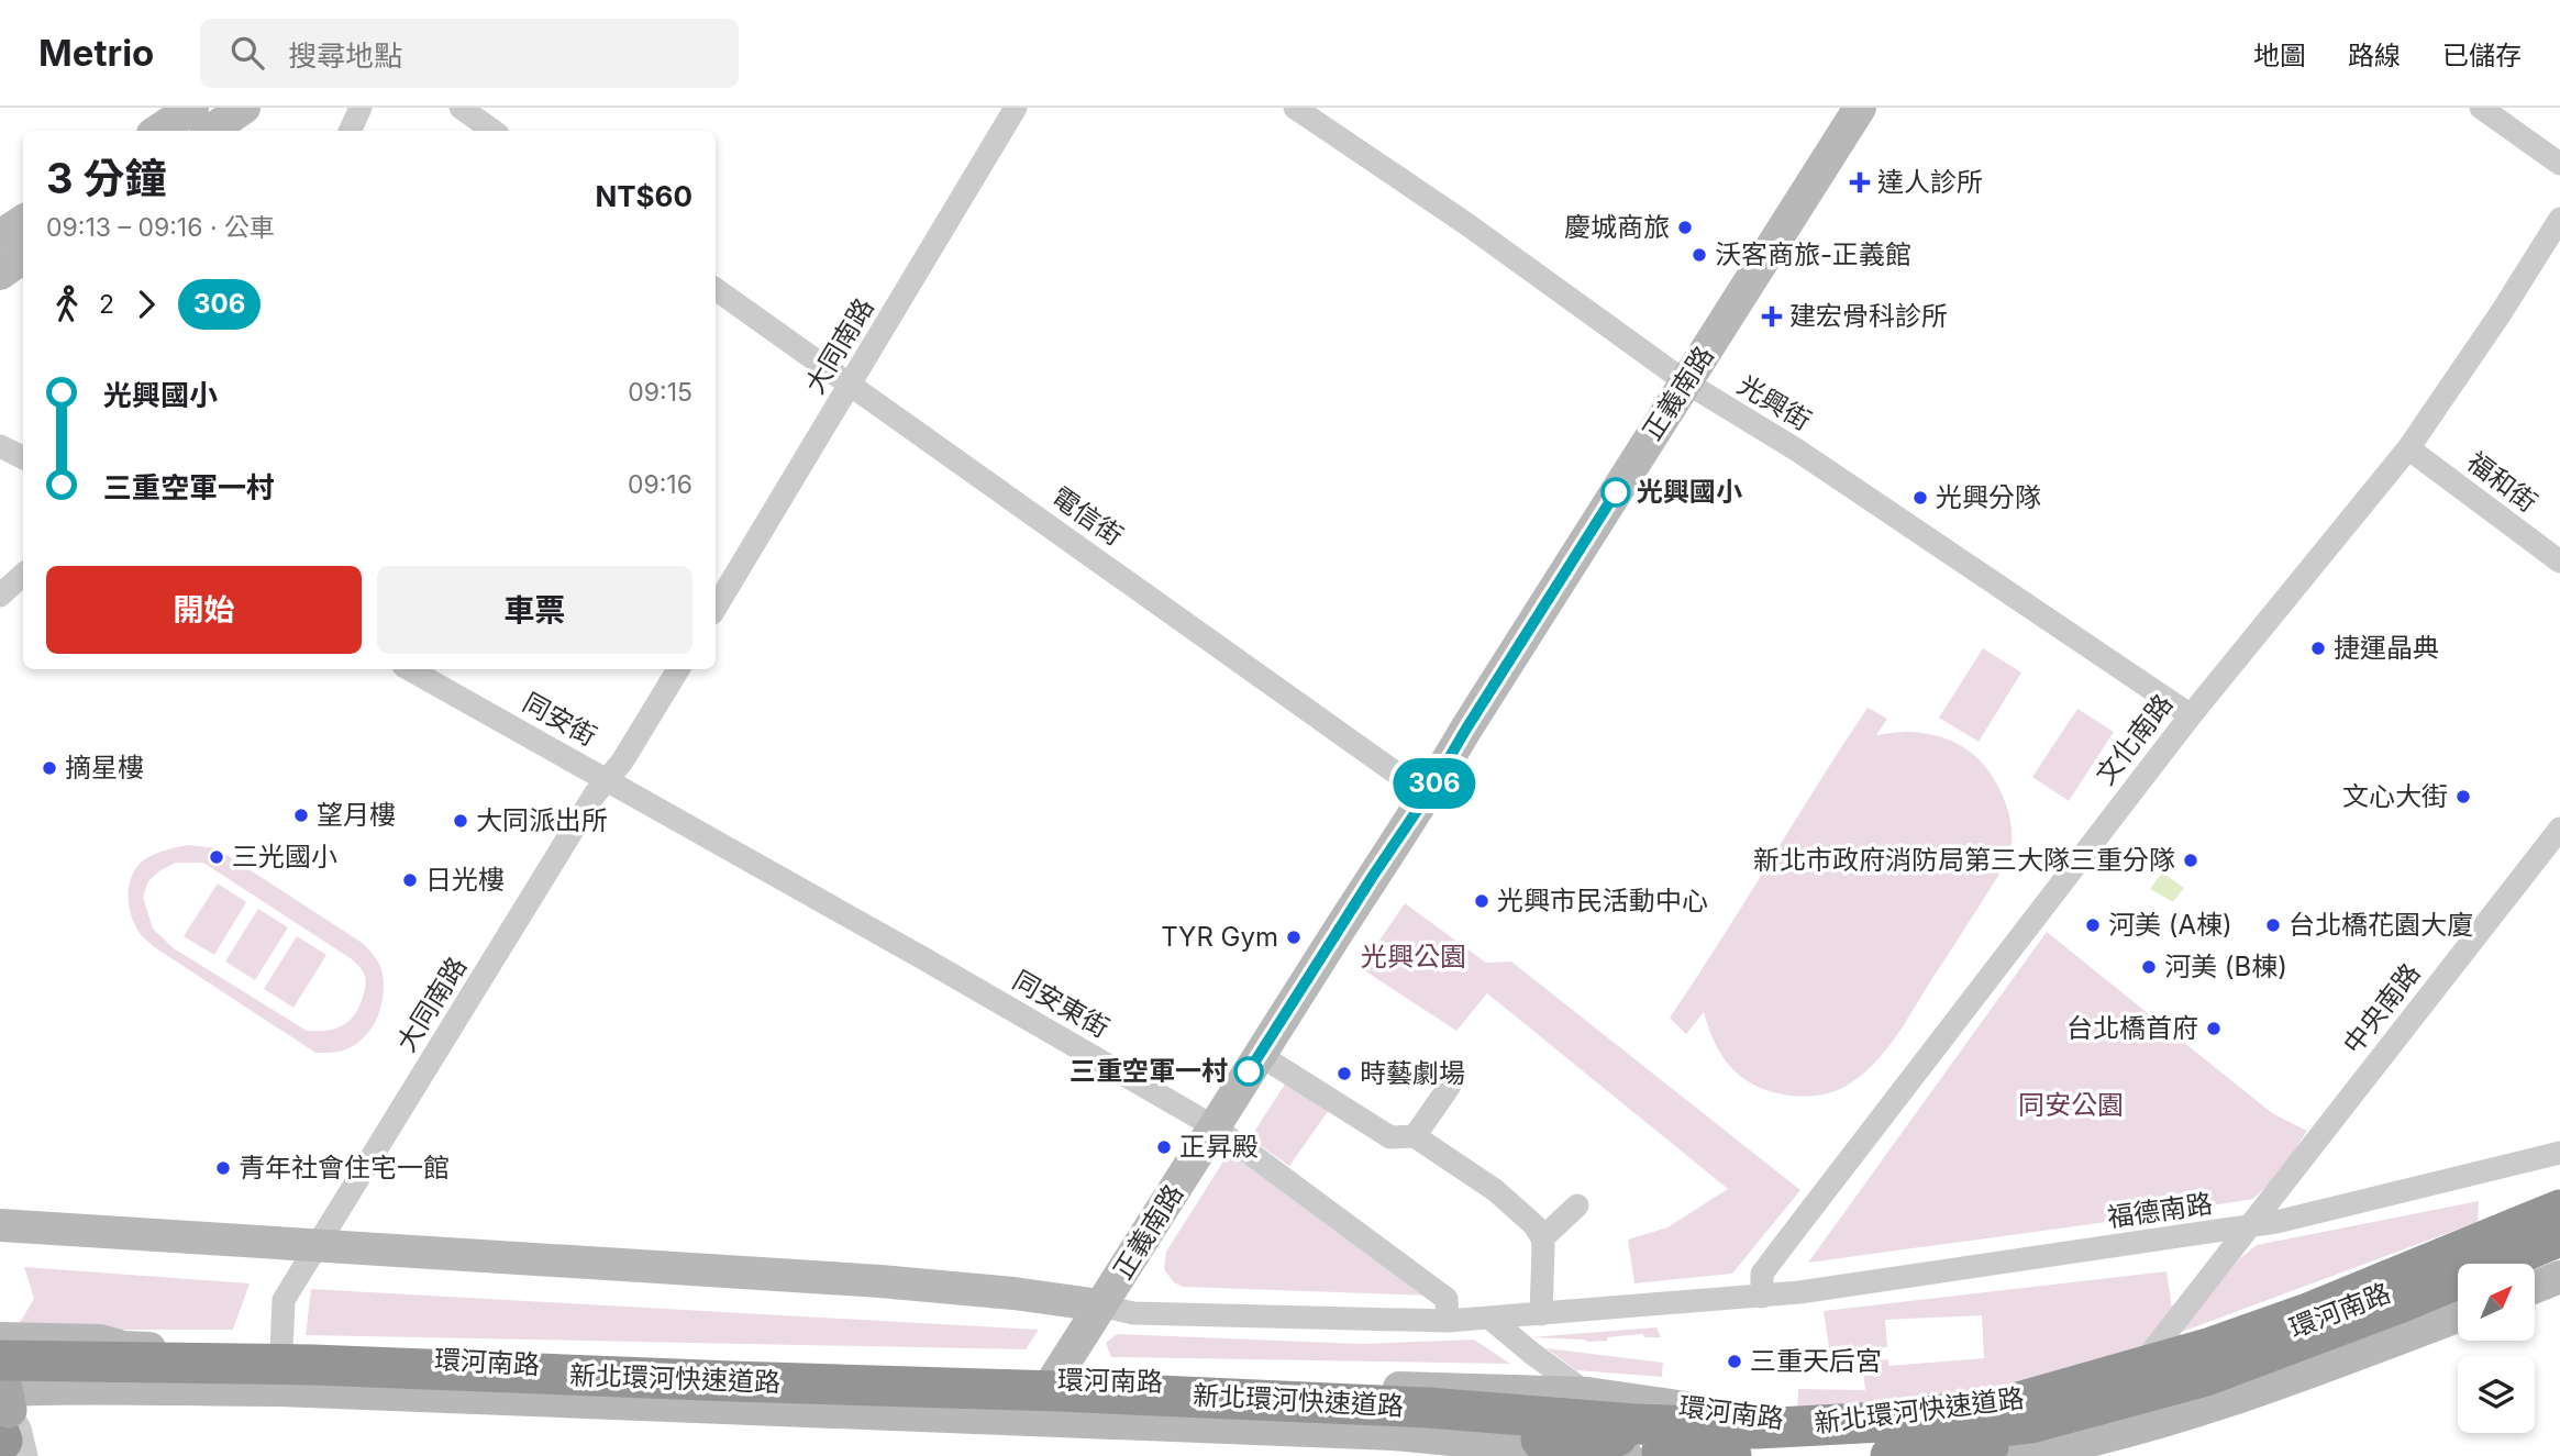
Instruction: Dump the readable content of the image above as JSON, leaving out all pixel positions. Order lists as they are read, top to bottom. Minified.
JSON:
{"streets":{"highway":["新北環河快速道路"],"street":["大同南路","正義南路","光興街","福和街","電信街","同安街","文化南路","同安東街","中央南路","福德南路","環河南路"]},"crossings":[["大同南路","電信街"],["大同南路","同安街"],["大同南路","同安東街"],["大同南路","環河南路"],["正義南路","光興街"],["正義南路","電信街"],["正義南路","同安東街"],["正義南路","福德南路"],["正義南路","環河南路"],["光興街","文化南路"],["福和街","文化南路"],["同安街","同安東街"],["文化南路","福德南路"],["同安東街","福德南路"],["中央南路","福德南路"],["中央南路","環河南路"]],"parks":["光興公園","同安公園"],"places":{"health":["達人診所","建宏骨科診所"],"other":["慶城商旅","沃客商旅-正義館","光興國小","光興分隊","捷運晶典","摘星樓","文心大街","望月樓","大同派出所","三光國小","新北市政府消防局第三大隊三重分隊","日光樓","光興市民活動中心","河美 (A棟)","台北橋花園大廈","TYR Gym","河美 (B棟)","台北橋首府","三重空軍一村","時藝劇場","正昇殿","青年社會住宅一館","三重天后宮"]},"lines":["bus line 306"],"north":"top right","page":{"header":"Metrio","search":"搜尋地點","nav":["地圖","路線","已儲存"],"on_map":"306","heading":["3 分鐘","09:13 – 09:16 · 公車","NT$60"],"legs":["2","306"],"list":[{"name":"光興國小","value":"09:15"},{"name":"三重空軍一村","value":"09:16"}],"buttons":["開始","車票"]}}
